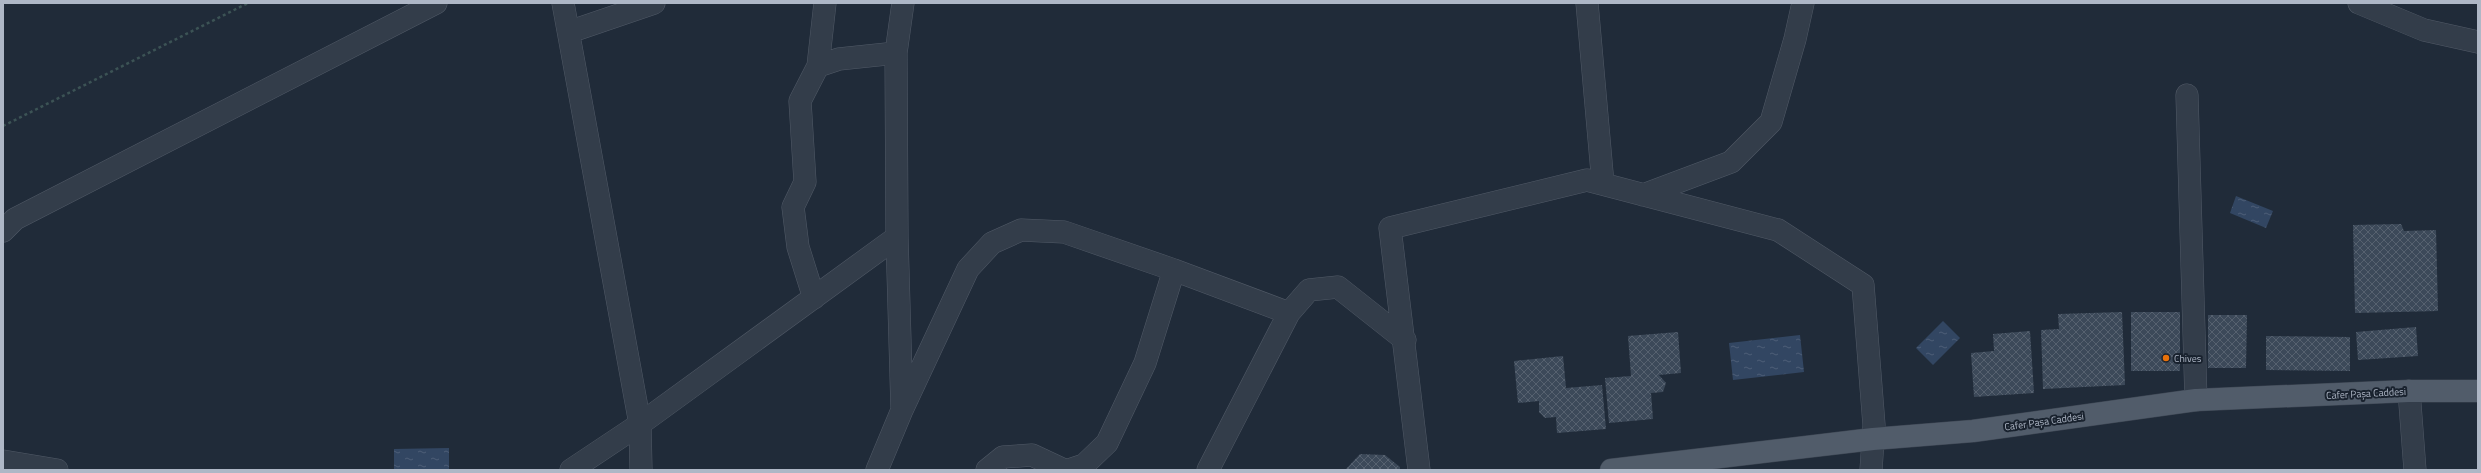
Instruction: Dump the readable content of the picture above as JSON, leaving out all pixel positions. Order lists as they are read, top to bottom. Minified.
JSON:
{"streets":{"main road":["Cafer Paşa Caddesi"]},"places":["Chives"]}
